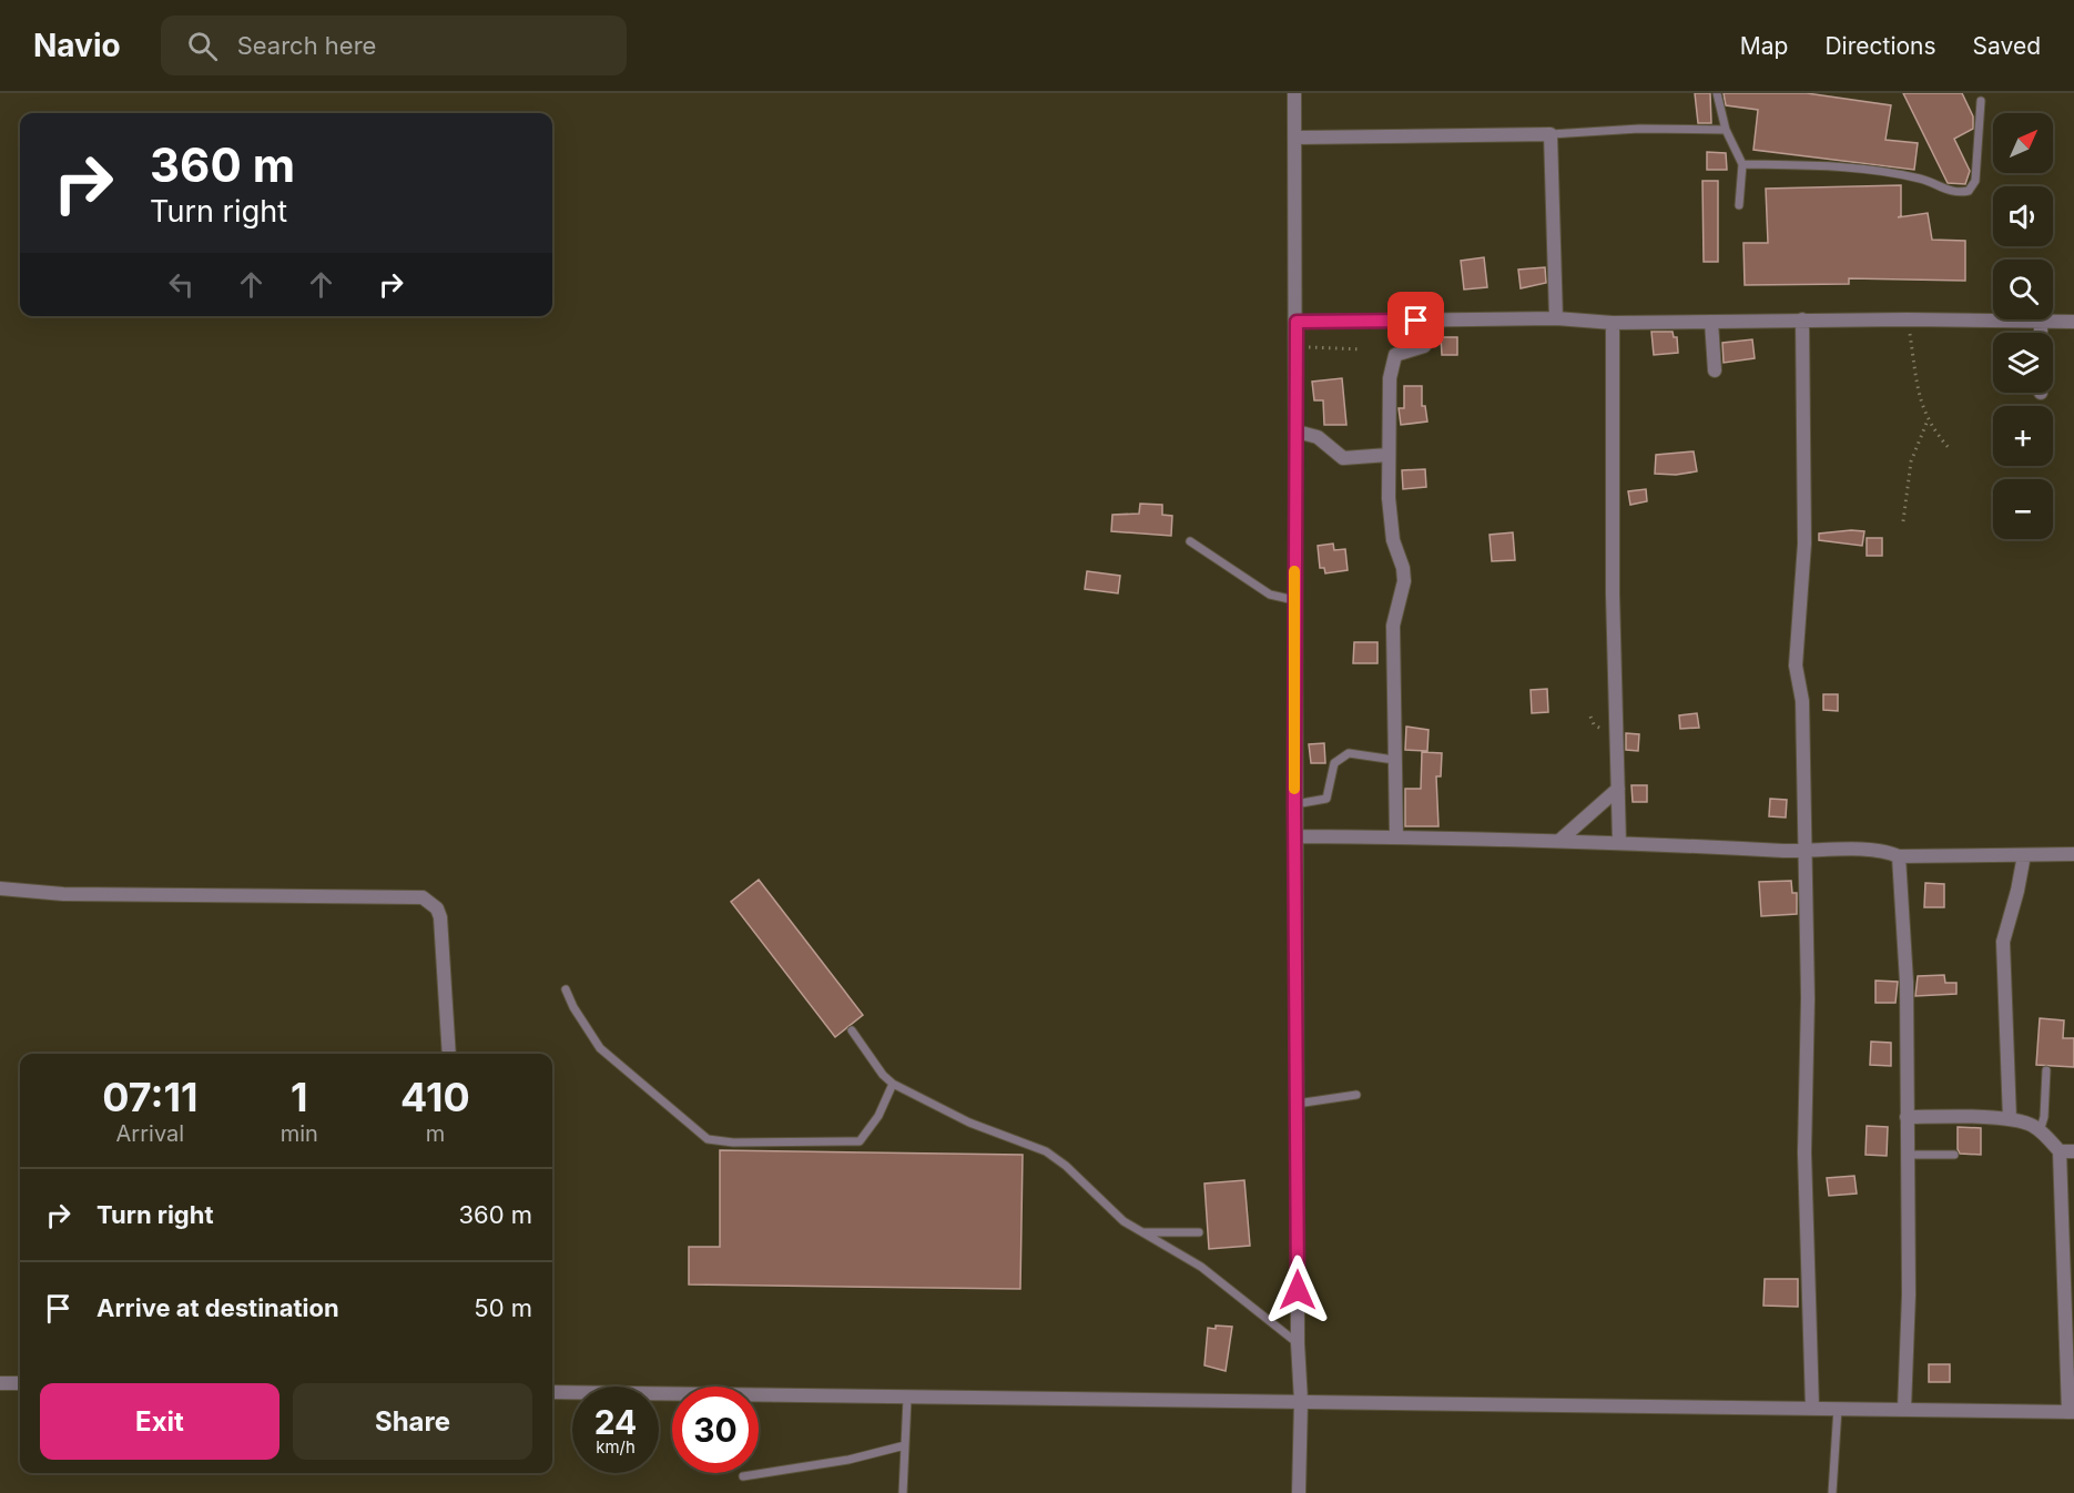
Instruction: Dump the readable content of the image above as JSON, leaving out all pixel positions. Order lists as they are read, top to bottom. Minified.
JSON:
{"north":"top right","page":{"header":"Navio","search":"Search here","nav":["Map","Directions","Saved"],"map_buttons":["+","−"],"turn":["360 m","Turn right"],"eta":["07:11","Arrival","1","min","410","m"],"list":[{"name":"Turn right","value":"360 m"},{"name":"Arrive at destination","value":"50 m"}],"buttons":["Exit","Share"],"speed":"24 km/h","limit":"30"}}
